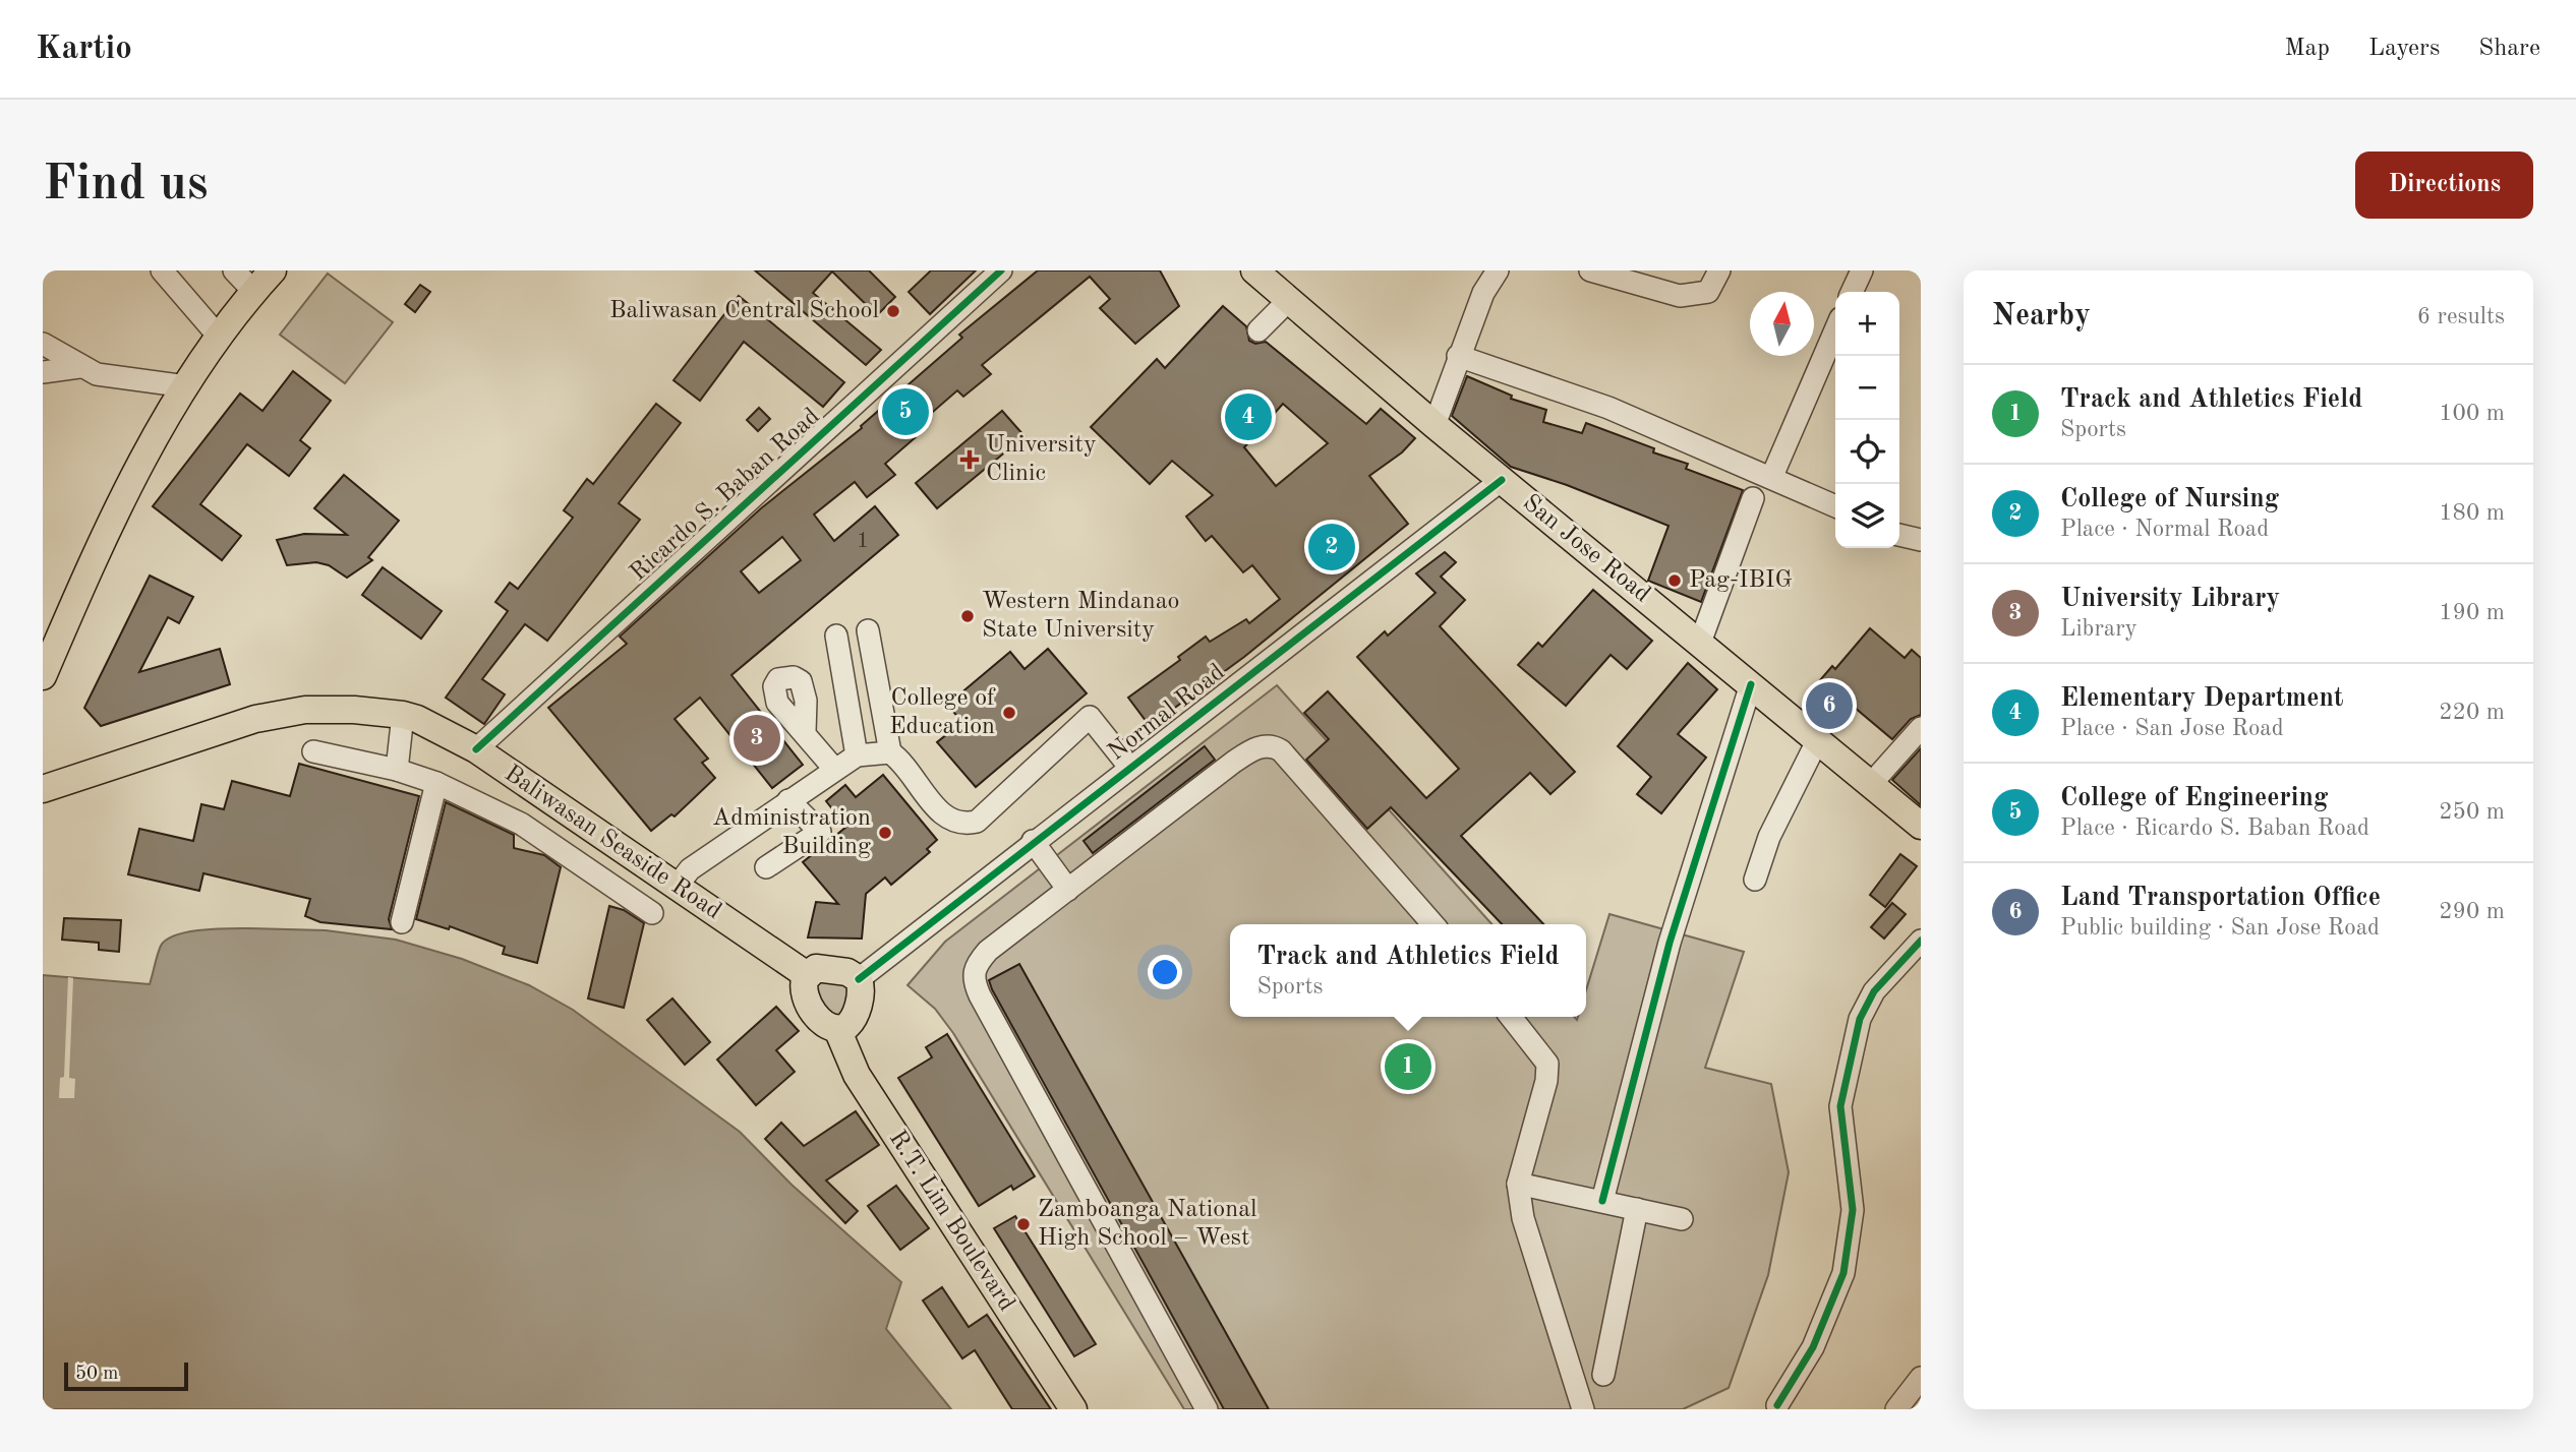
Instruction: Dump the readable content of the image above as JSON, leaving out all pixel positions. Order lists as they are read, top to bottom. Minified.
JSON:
{"streets":{"main road":["San Jose Road","Baliwasan Seaside Road","R.T. Lim Boulevard"],"street":["Ricardo S. Baban Road","Normal Road"]},"crossings":[["Ricardo S. Baban Road","Baliwasan Seaside Road"],["San Jose Road","Normal Road"],["Normal Road","Baliwasan Seaside Road"],["Normal Road","R.T. Lim Boulevard"],["Baliwasan Seaside Road","R.T. Lim Boulevard"]],"places":{"other":["Baliwasan Central School","Pag-IBIG","Western Mindanao State University","College of Education","Administration Building","Zamboanga National High School – West"],"health":["University Clinic"]},"house_numbers":["1"],"scale_bar":"50 m","north":"top","page":{"header":"Kartio","nav":["Map","Layers","Share"],"buttons":"Directions","title":"Find us","heading":["Nearby","6 results"],"map_buttons":["+","−"],"list":[{"mark":"1","name":"Track and Athletics Field","note":"Sports","value":"100 m"},{"mark":"2","name":"College of Nursing","note":"Place · Normal Road","value":"180 m"},{"mark":"3","name":"University Library","note":"Library","value":"190 m"},{"mark":"4","name":"Elementary Department","note":"Place · San Jose Road","value":"220 m"},{"mark":"5","name":"College of Engineering","note":"Place · Ricardo S. Baban Road","value":"250 m"},{"mark":"6","name":"Land Transportation Office","note":"Public building · San Jose Road","value":"290 m"}],"pins":["5","4","2","6","3","1"],"popup":["Track and Athletics Field","Sports"],"scale":"50 m"}}
